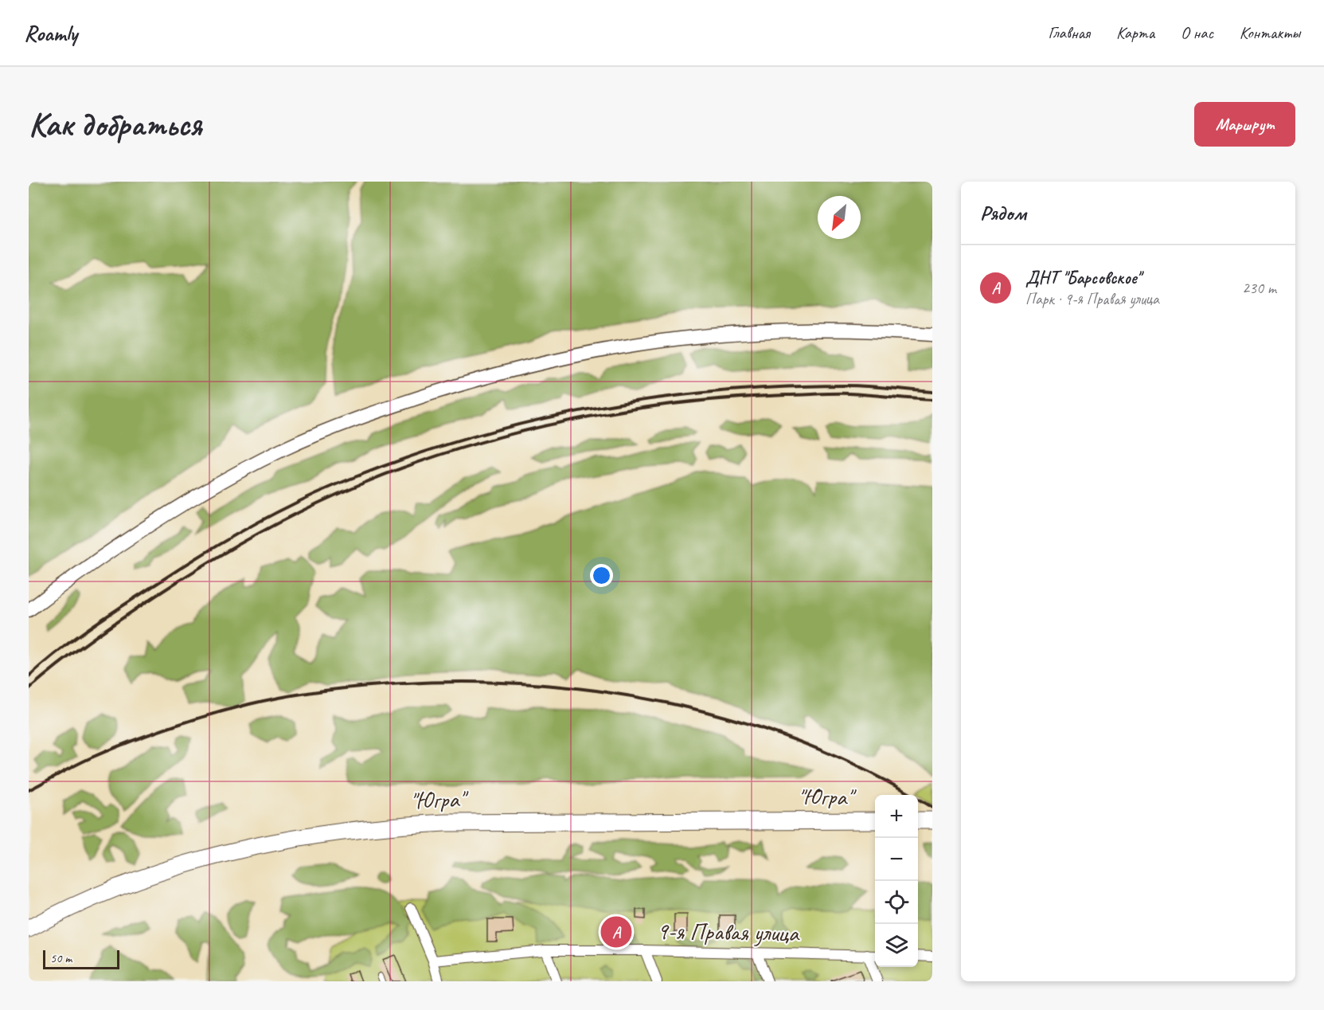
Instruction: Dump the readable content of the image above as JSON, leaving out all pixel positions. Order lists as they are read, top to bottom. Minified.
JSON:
{"streets":{"highway":["\"Югра\""],"street":["9-я Правая улица"]},"scale_bar":"50 m","north":"bottom left","page":{"header":"Roamly","nav":["Главная","Карта","О нас","Контакты"],"buttons":"Маршрут","title":"Как добраться","heading":"Рядом","list":[{"mark":"A","name":"ДНТ \"Барсовское\"","note":"Парк · 9-я Правая улица","value":"230 m"}],"map_buttons":["+","−"],"pins":"A","scale":"50 m"}}
